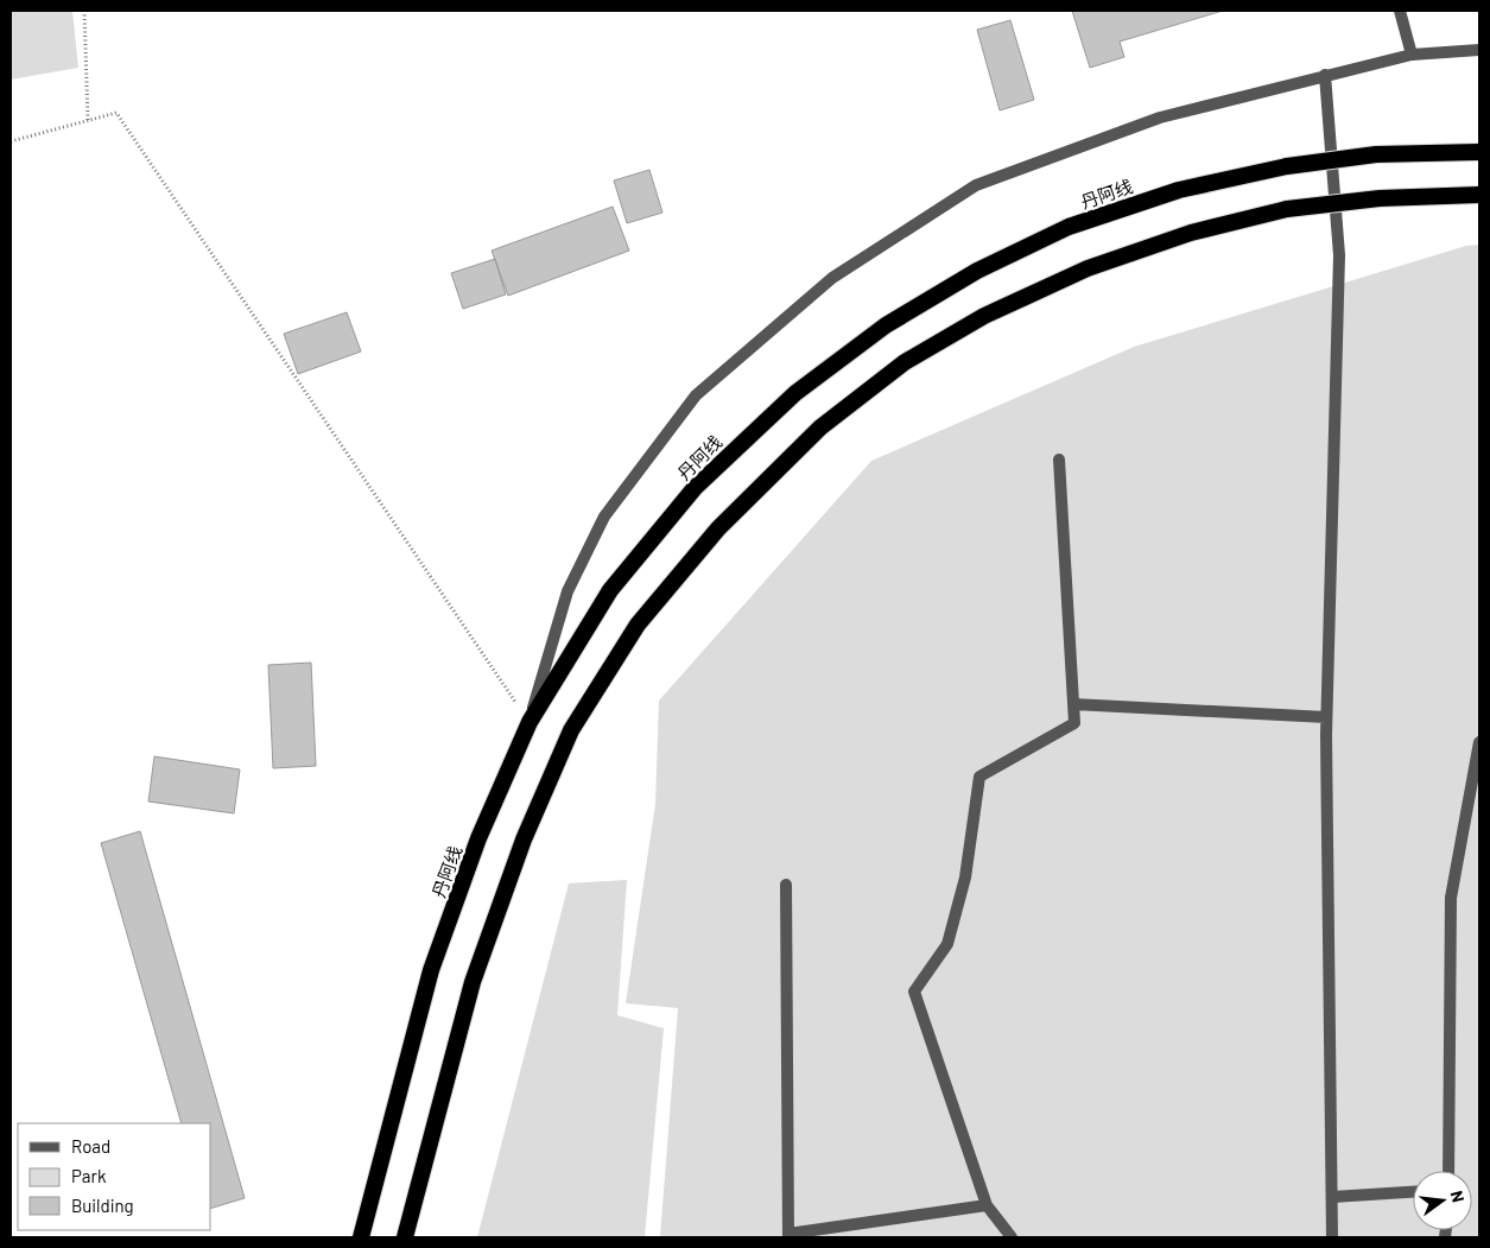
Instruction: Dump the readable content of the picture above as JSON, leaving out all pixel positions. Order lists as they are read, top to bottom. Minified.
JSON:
{"streets":{"highway":["丹阿线"]},"legend":["Road","Park","Building"],"north":"right"}
